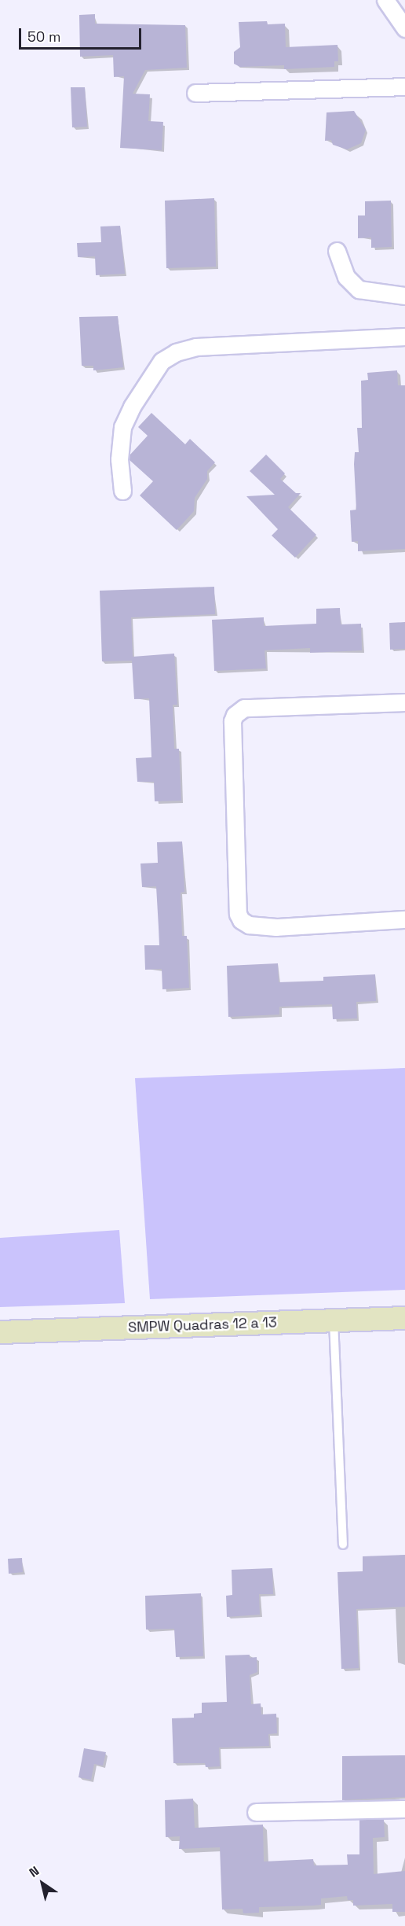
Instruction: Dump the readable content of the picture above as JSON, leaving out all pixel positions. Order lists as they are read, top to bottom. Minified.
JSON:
{"streets":{"street":["SMPW Quadras 12 a 13"]},"scale_bar":"50 m","north":"top left"}
